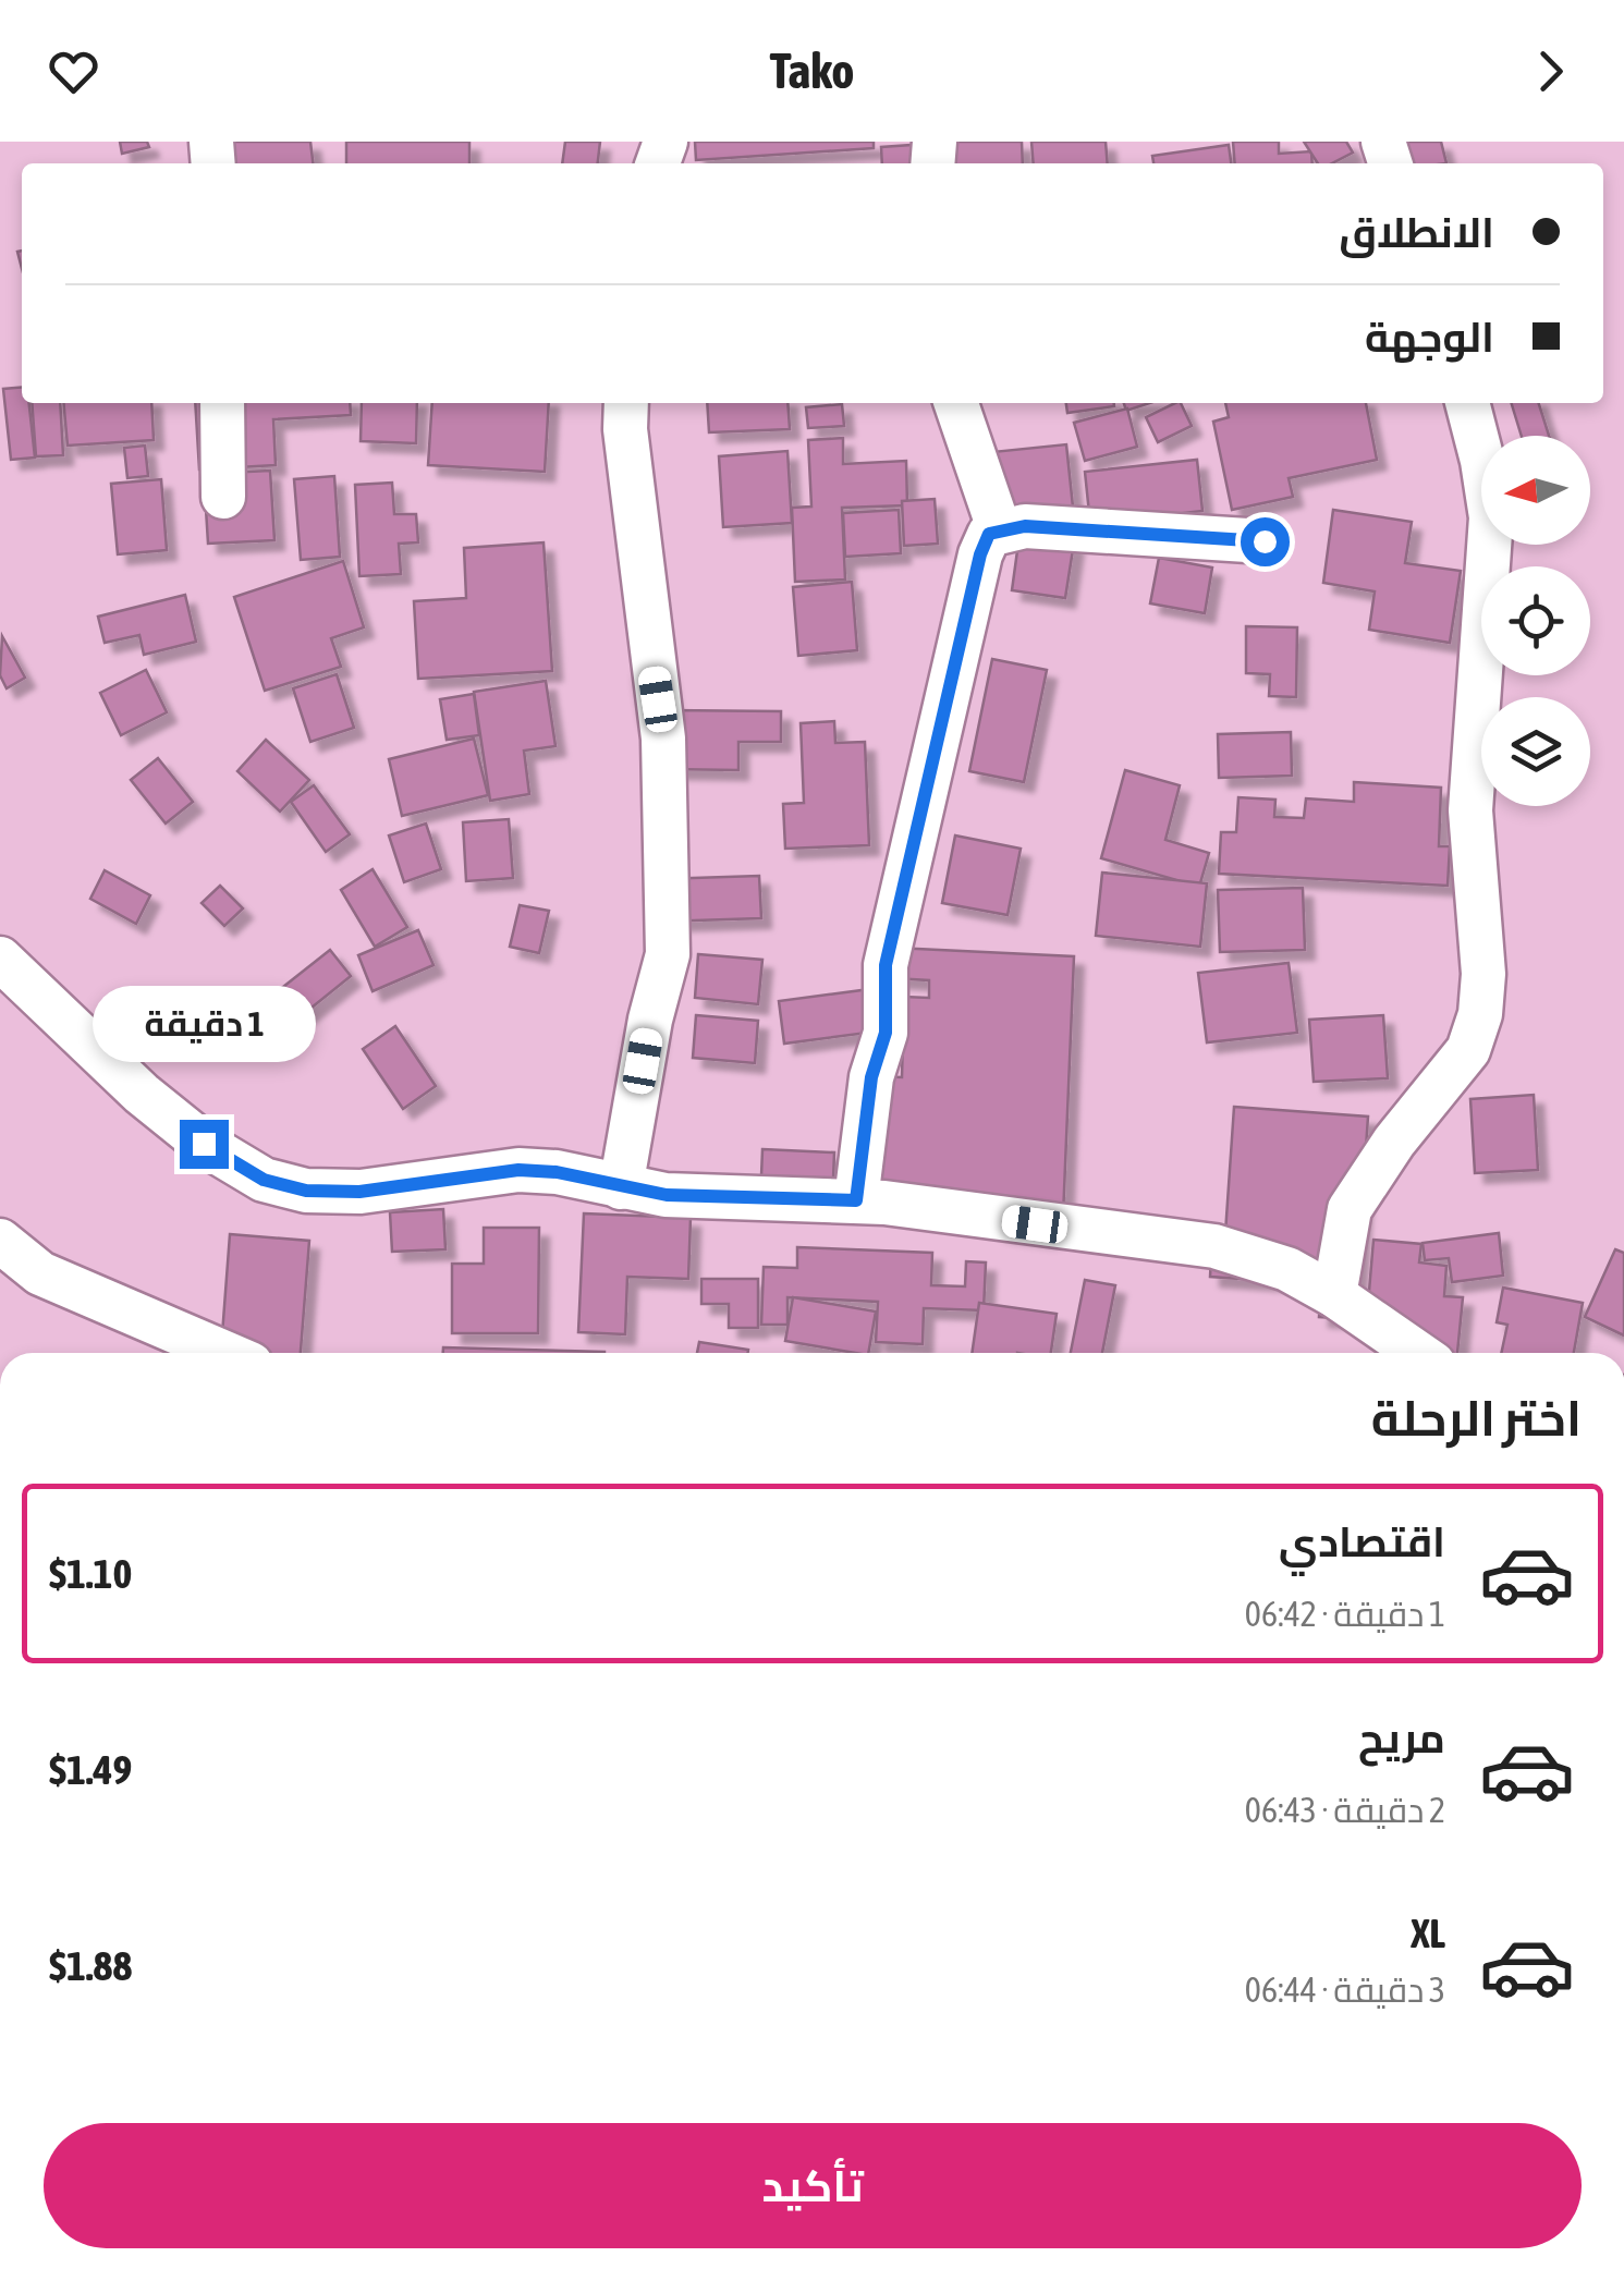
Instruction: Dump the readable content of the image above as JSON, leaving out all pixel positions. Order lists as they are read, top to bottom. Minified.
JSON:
{"north":"left","page":{"header":"Tako","banner":["الانطلاق","الوجهة"],"bubble":"1 دقيقة","heading":"اختر الرحلة","list":[{"name":"اقتصادي","note":"1 دقيقة · 06:42","value":"$1.10"},{"name":"مريح","note":"2 دقيقة · 06:43","value":"$1.49"},{"name":"XL","note":"3 دقيقة · 06:44","value":"$1.88"}],"buttons":"تأكيد"}}
